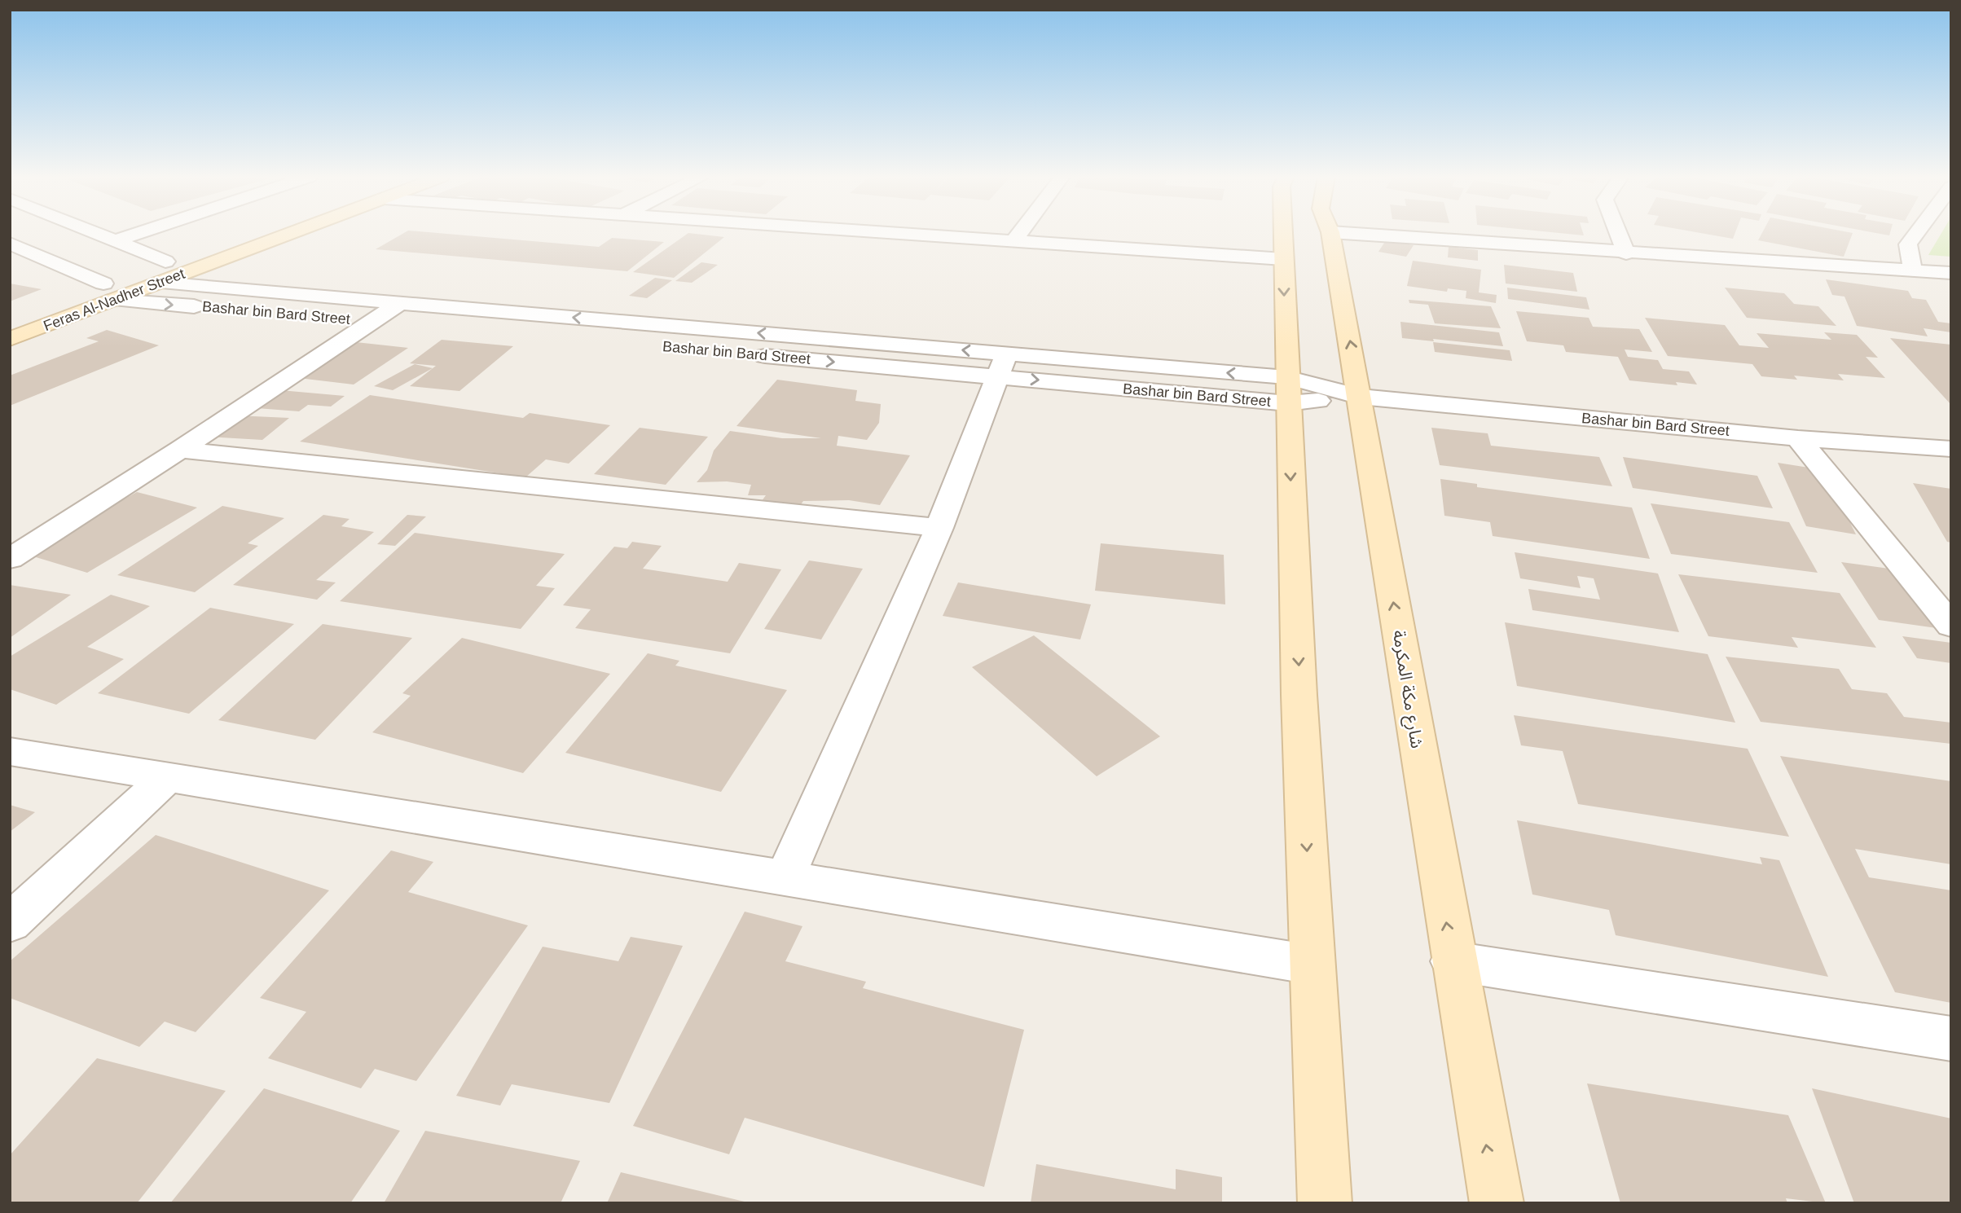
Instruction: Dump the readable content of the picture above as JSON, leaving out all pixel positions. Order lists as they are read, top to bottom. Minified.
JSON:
{"streets":{"main road":["Feras Al-Nadher Street","شارع مكة المكرمة"],"street":["Bashar bin Bard Street"]},"crossings":[["Feras Al-Nadher Street","Bashar bin Bard Street"],["Bashar bin Bard Street","شارع مكة المكرمة"]]}
